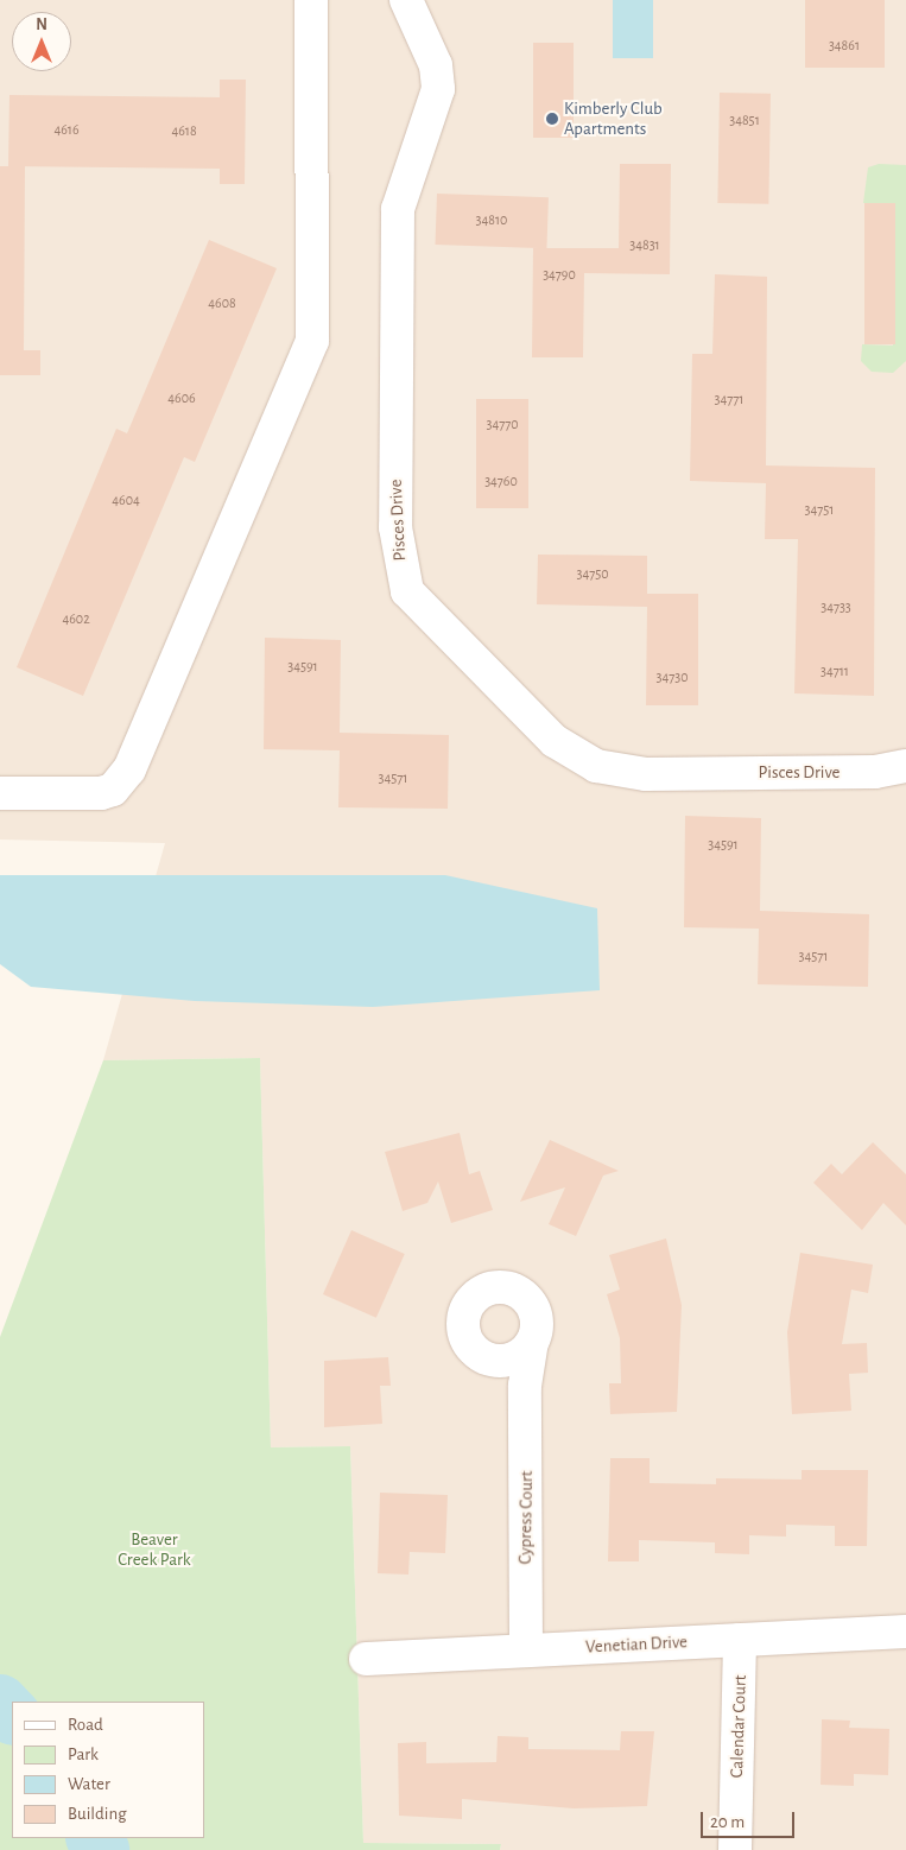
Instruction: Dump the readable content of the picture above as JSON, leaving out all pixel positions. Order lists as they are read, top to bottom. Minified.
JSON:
{"streets":{"street":["Pisces Drive","Cypress Court","Venetian Drive","Calendar Court"]},"crossings":[["Cypress Court","Venetian Drive"],["Venetian Drive","Calendar Court"]],"parks":["Beaver Creek Park"],"places":["Kimberly Club Apartments"],"house_numbers":["34861","34851","4616","4618","34810","34831","34790","4608","4606","34771","34770","34760","4604","34751","34750","34733","4602","34591","34711","34730","34571","34591","34571"],"legend":["Road","Park","Water","Building"],"scale_bar":"20 m","north":"top"}
